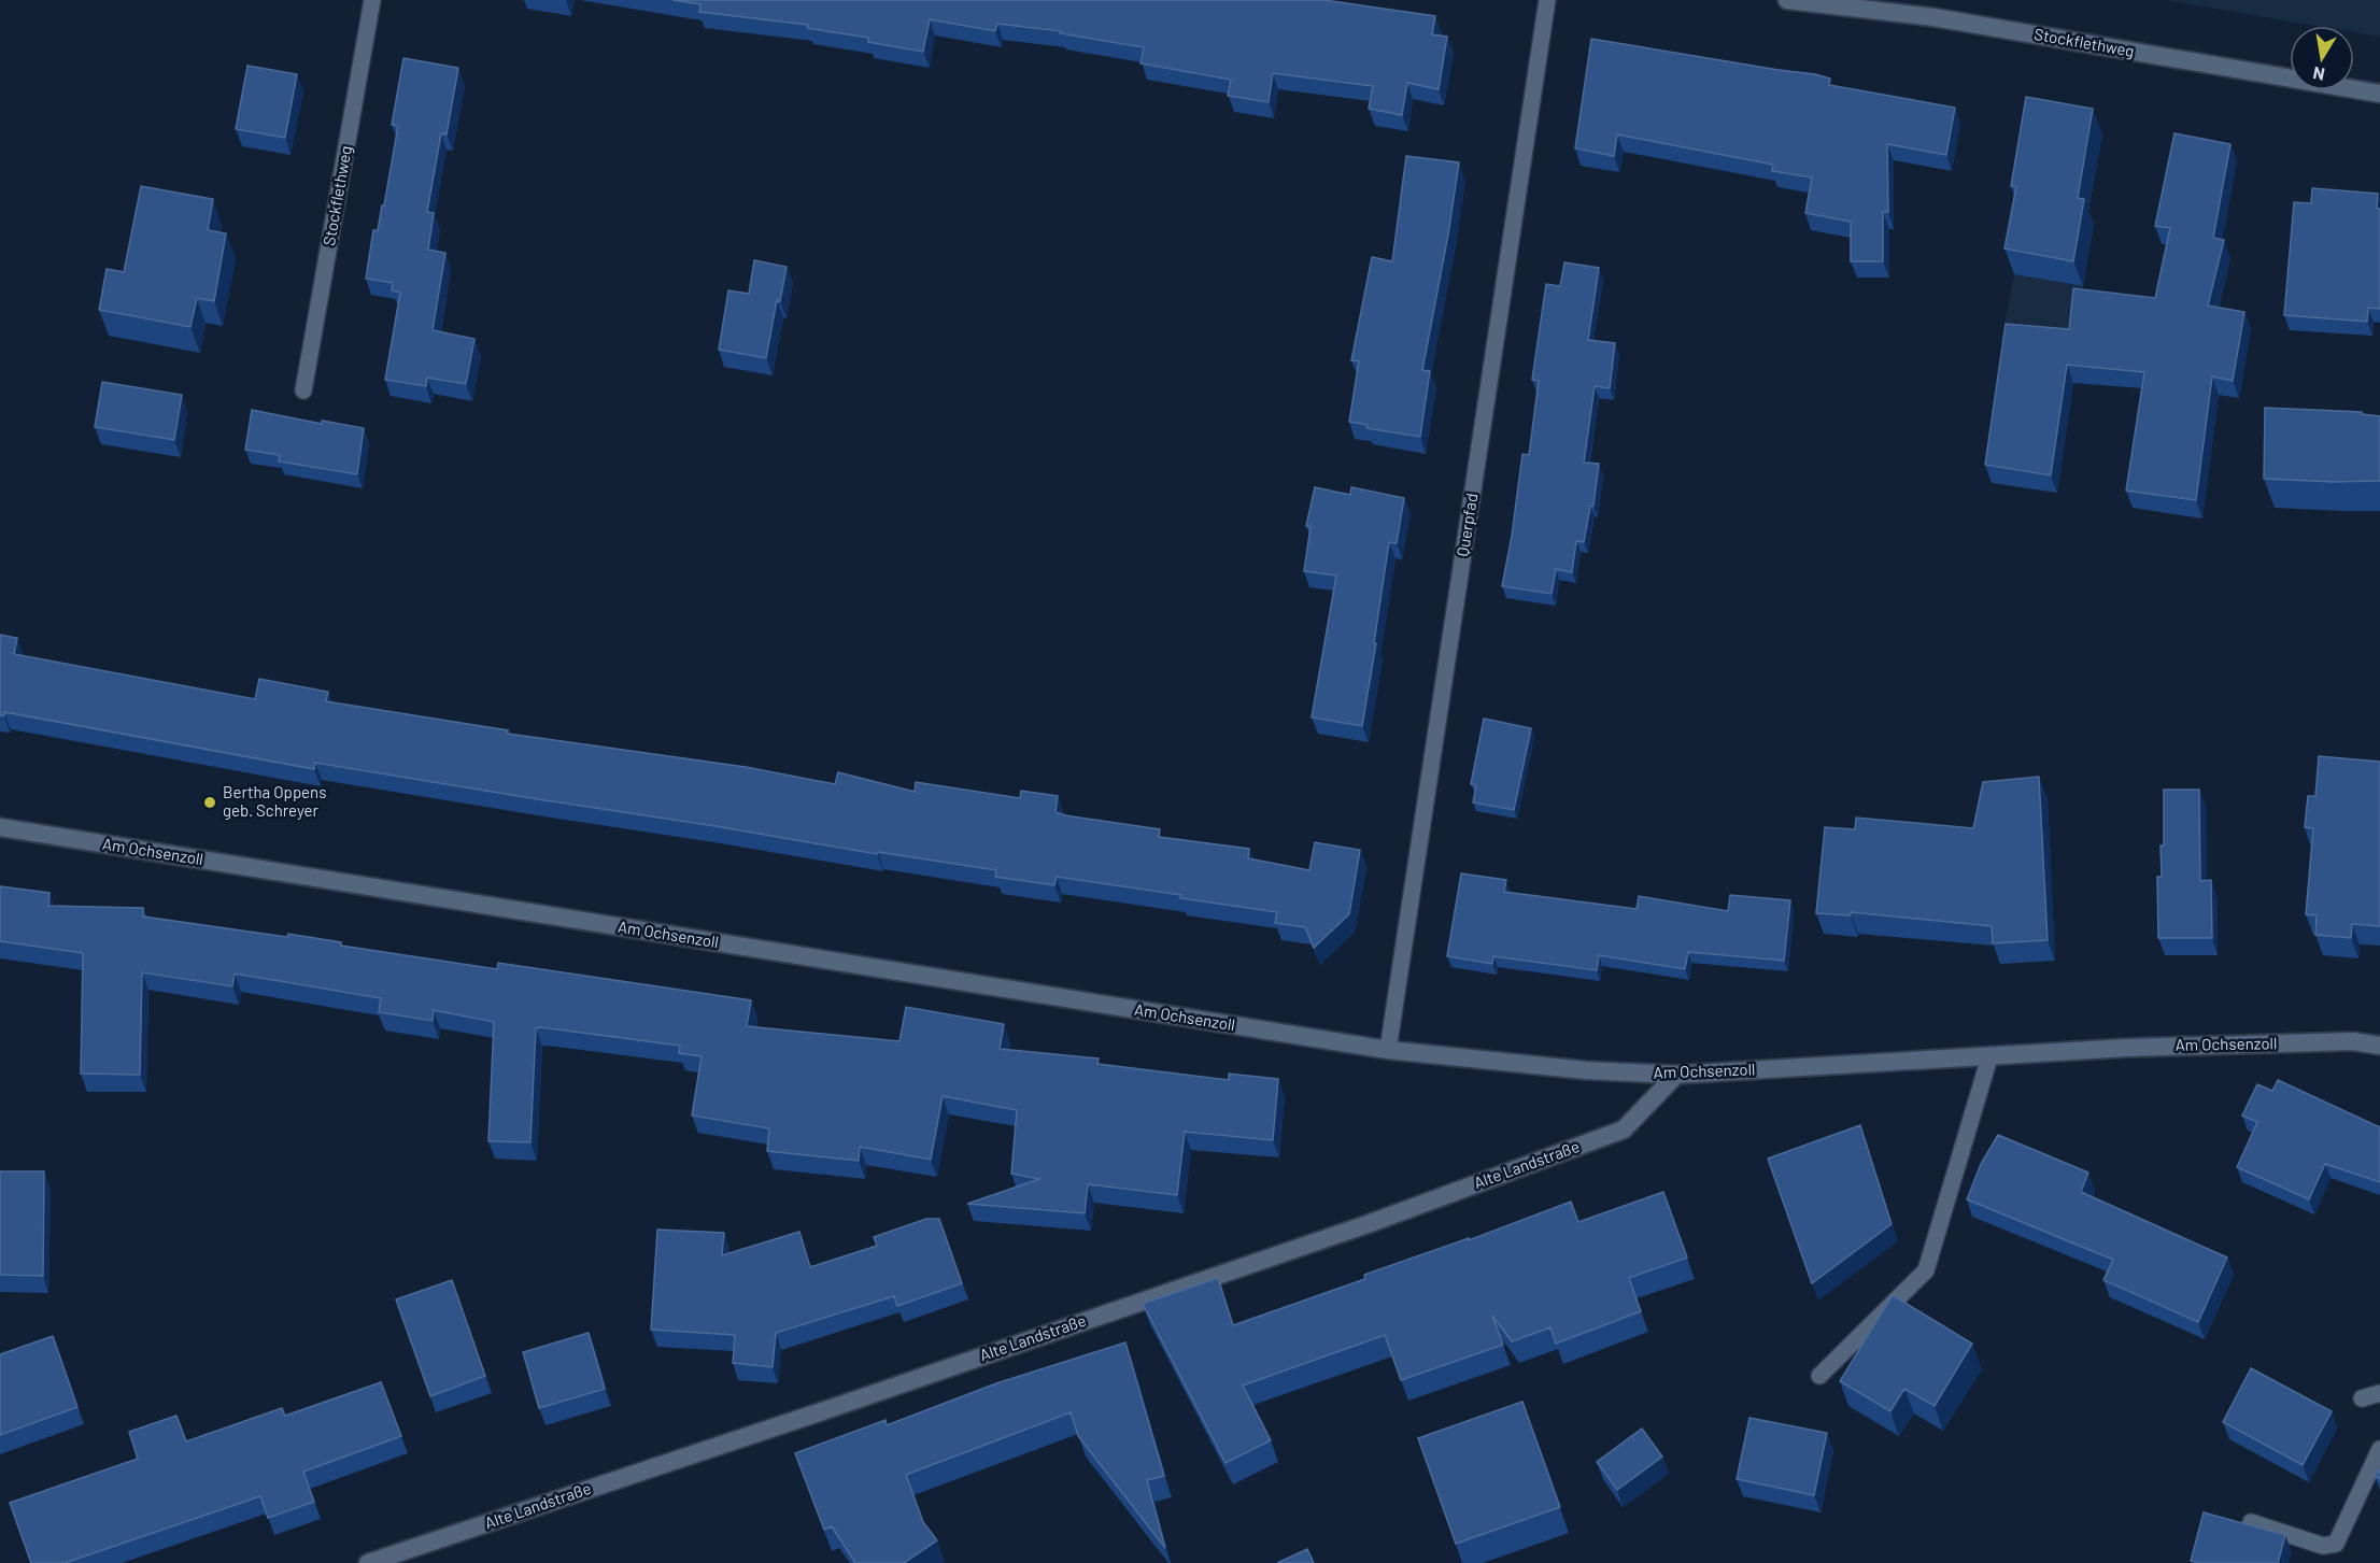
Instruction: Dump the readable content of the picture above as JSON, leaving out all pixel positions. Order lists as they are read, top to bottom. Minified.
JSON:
{"streets":{"street":["Stockflethweg","Am Ochsenzoll","Alte Landstraße"],"lane":["Querpfad"]},"crossings":[["Querpfad","Am Ochsenzoll"],["Am Ochsenzoll","Alte Landstraße"]],"places":["Bertha Oppens geb. Schreyer"],"north":"bottom"}
